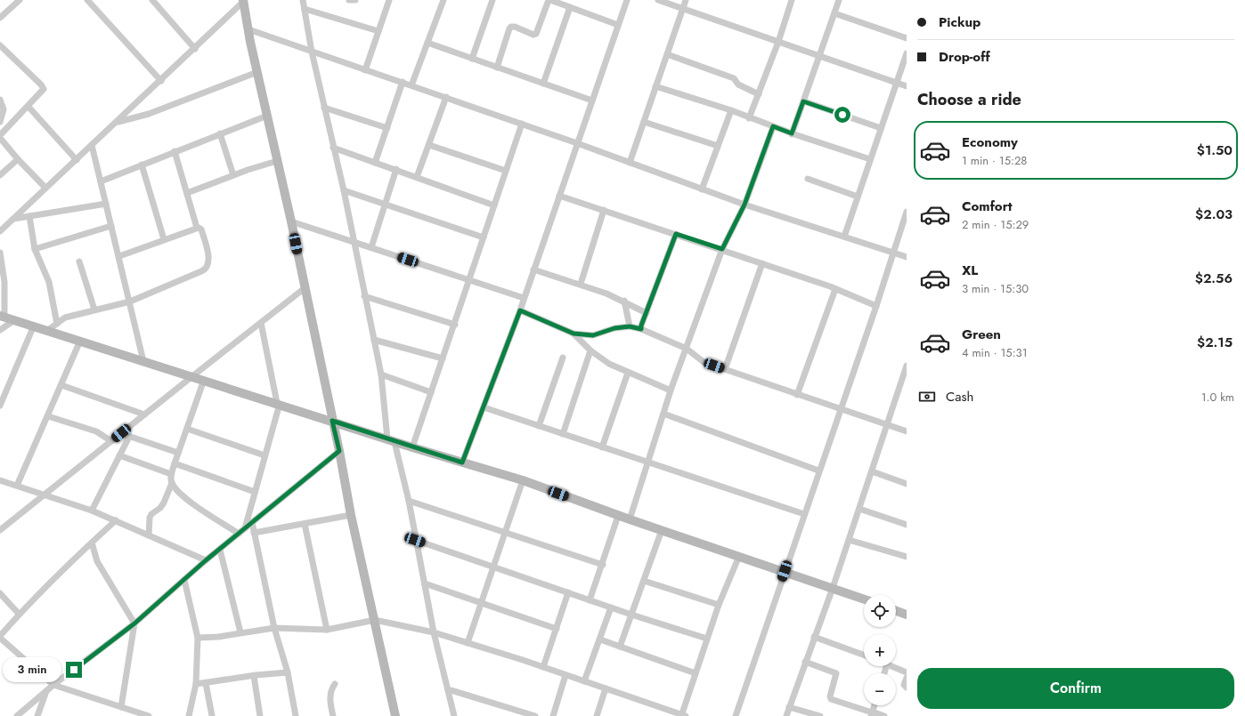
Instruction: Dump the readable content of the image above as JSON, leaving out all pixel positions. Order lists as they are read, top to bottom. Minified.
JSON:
{"page":{"banner":["Pickup","Drop-off"],"heading":"Choose a ride","list":[{"name":"Economy","note":"1 min · 15:28","value":"$1.50"},{"name":"Comfort","note":"2 min · 15:29","value":"$2.03"},{"name":"XL","note":"3 min · 15:30","value":"$2.56"},{"name":"Green","note":"4 min · 15:31","value":"$2.15"}],"pay":["Cash","1.0 km"],"map_buttons":["+","−"],"bubble":"3 min","buttons":"Confirm"}}
